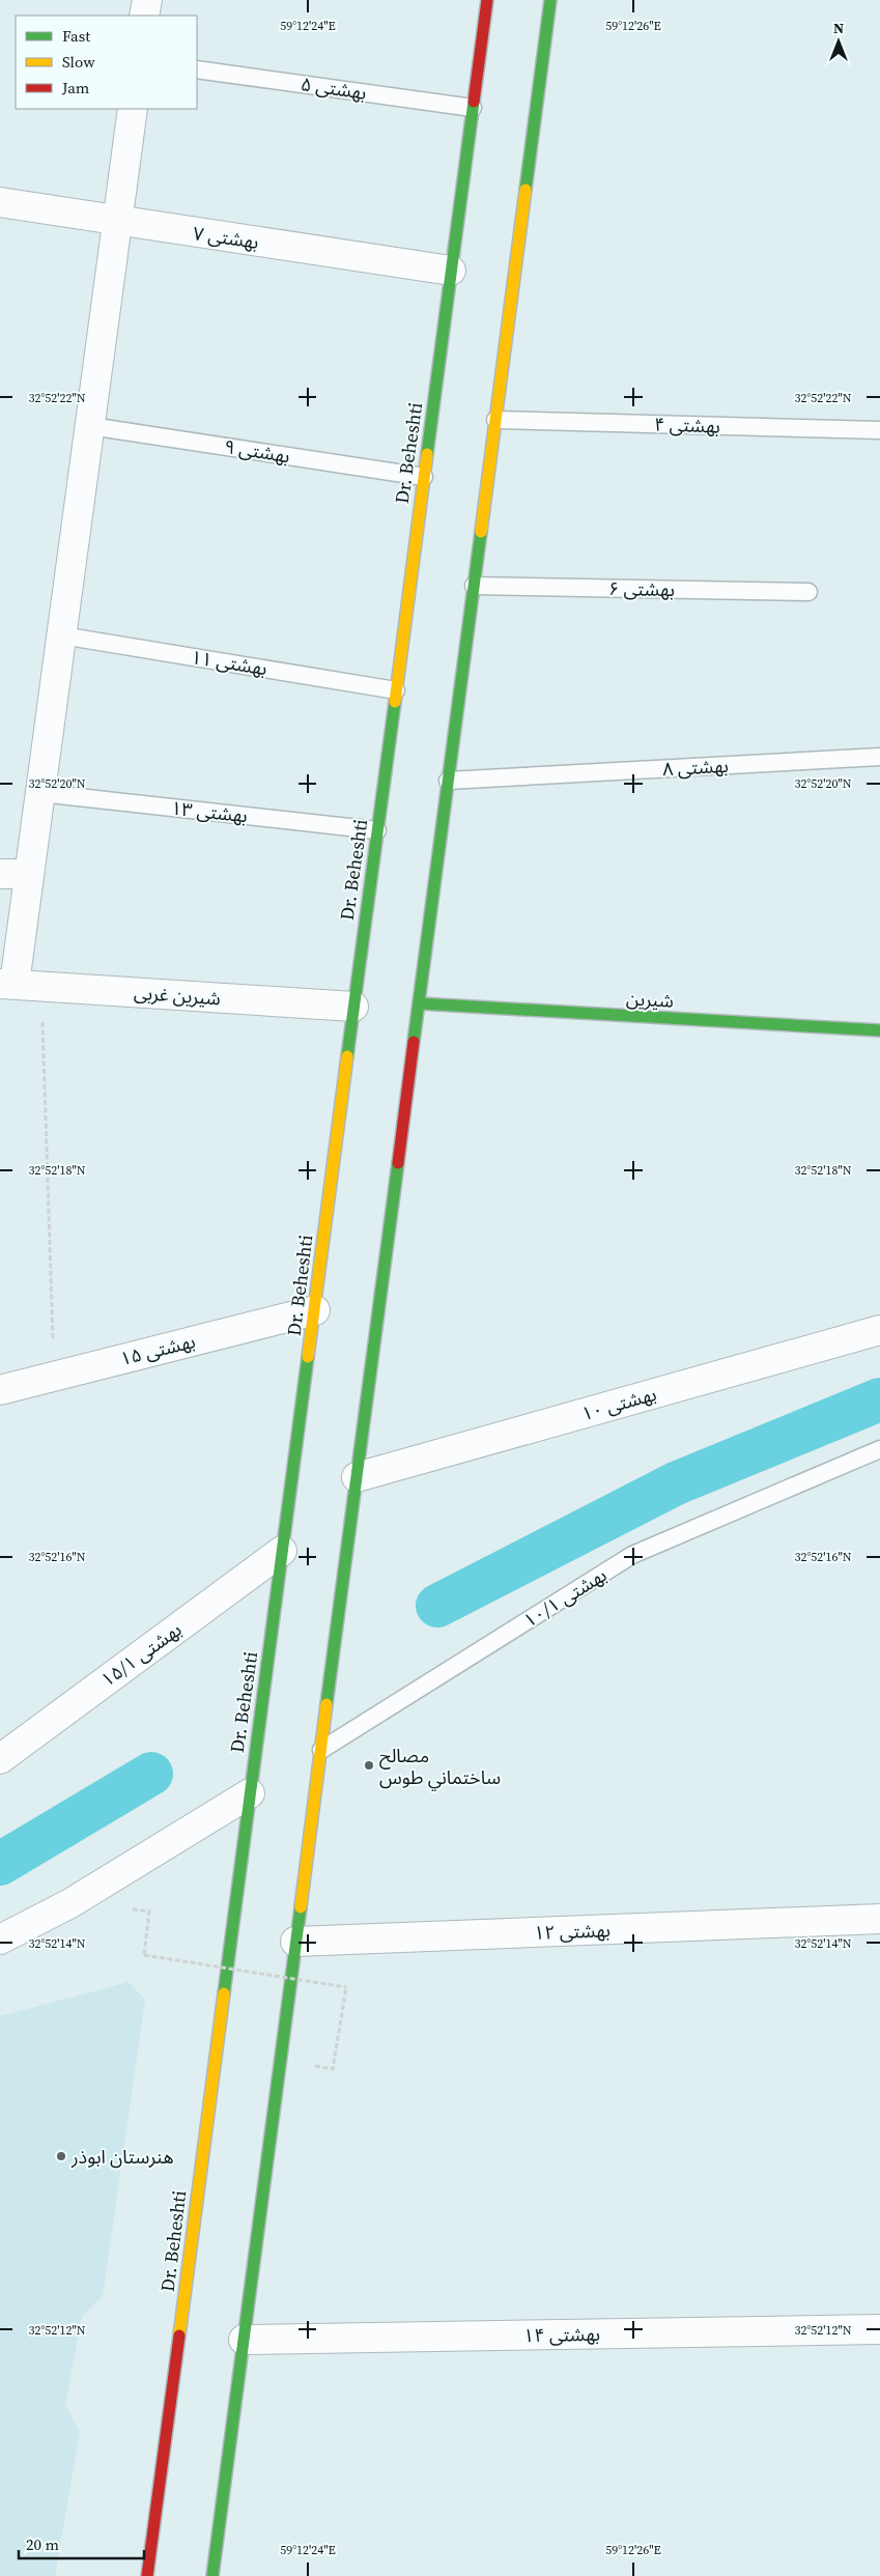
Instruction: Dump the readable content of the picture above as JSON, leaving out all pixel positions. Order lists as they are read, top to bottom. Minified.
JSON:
{"streets":{"main road":["Dr. Beheshti","شیرین"],"street":["بهشتی ۷","شیرین غربی","بهشتی ۱۵","بهشتی ۱۰","بهشتی ۱۵/۱","بهشتی ۱۲","بهشتی ۱۴"],"lane":["بهشتی ۵","بهشتی ۴","بهشتی ۹","بهشتی ۶","بهشتی ۱۱","بهشتی ۸","بهشتی ۱۳","بهشتی ۱۰/۱"]},"crossings":[["بهشتی ۵","Dr. Beheshti"],["بهشتی ۷","Dr. Beheshti"],["بهشتی ۹","Dr. Beheshti"],["Dr. Beheshti","بهشتی ۱۱"],["Dr. Beheshti","بهشتی ۱۳"],["Dr. Beheshti","شیرین غربی"],["Dr. Beheshti","بهشتی ۱۵"],["Dr. Beheshti","بهشتی ۱۵/۱"]],"places":["مصالح ساختماني طوس","هنرستان ابوذر"],"legend":["Fast","Slow","Jam"],"scale_bar":"20 m","north":"top","coordinates":["59°12'24\"E","59°12'26\"E","32°52'22\"N","32°52'20\"N","32°52'18\"N","32°52'16\"N","32°52'14\"N","32°52'12\"N"]}
